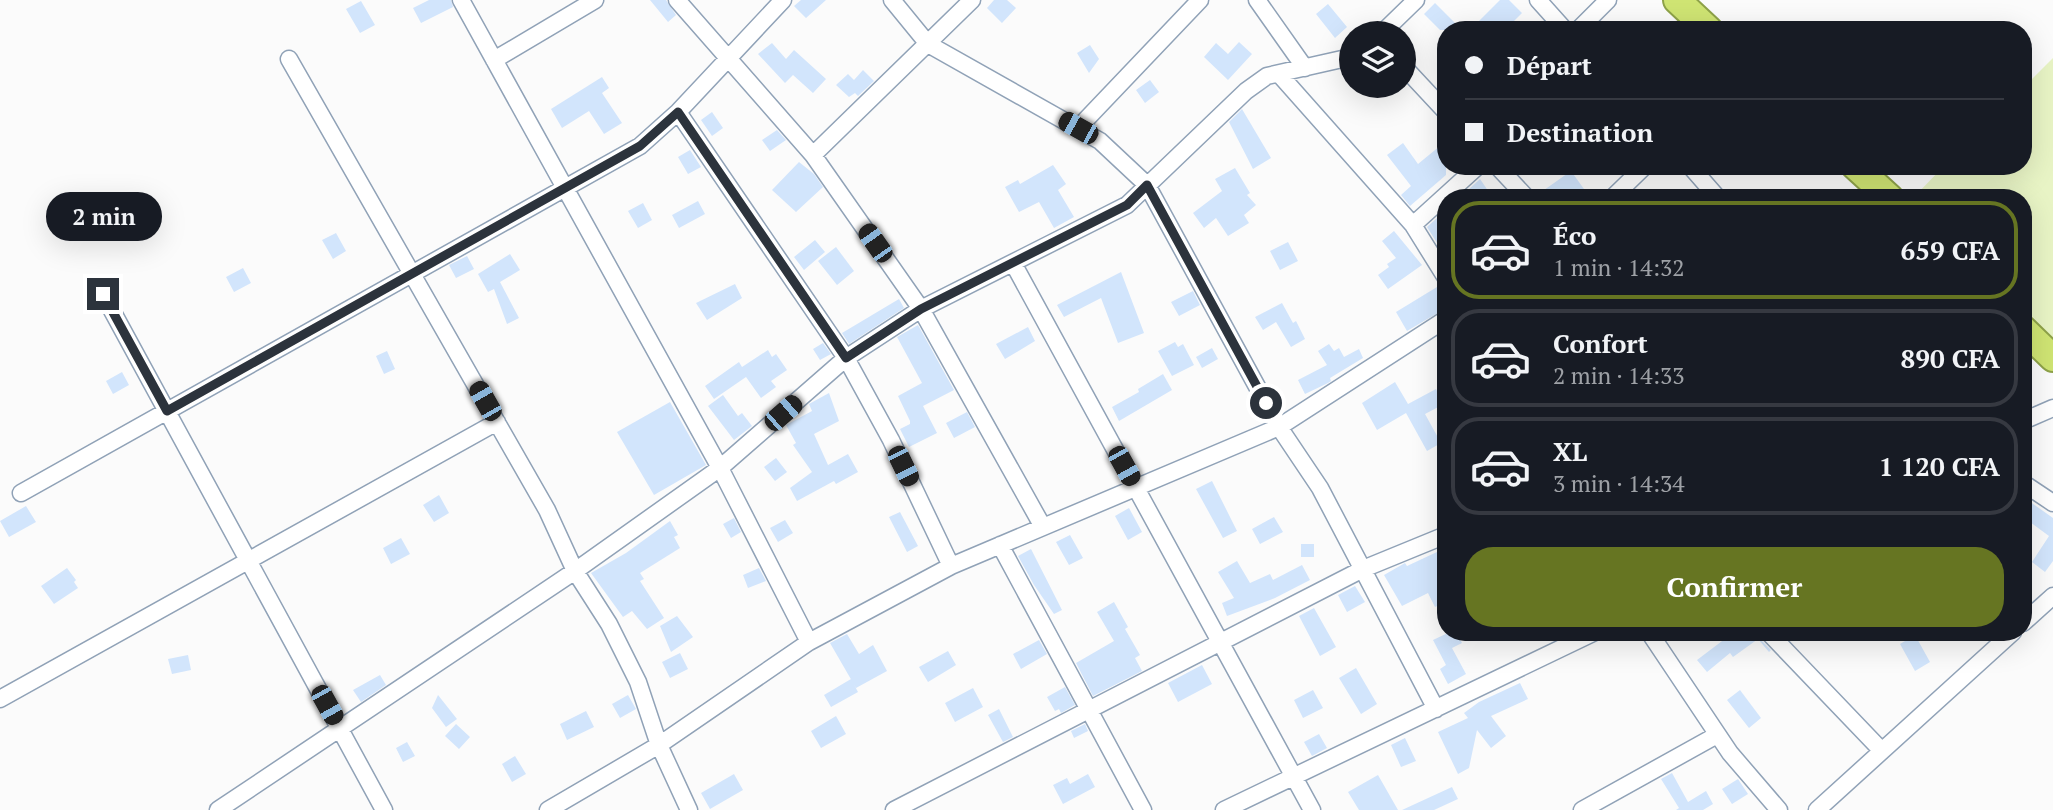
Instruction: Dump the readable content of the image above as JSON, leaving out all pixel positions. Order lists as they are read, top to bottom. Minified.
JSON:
{"page":{"banner":["Départ","Destination"],"bubble":"2 min","list":[{"name":"Éco","note":"1 min · 14:32","value":"659 CFA"},{"name":"Confort","note":"2 min · 14:33","value":"890 CFA"},{"name":"XL","note":"3 min · 14:34","value":"1 120 CFA"}],"buttons":"Confirmer"}}
